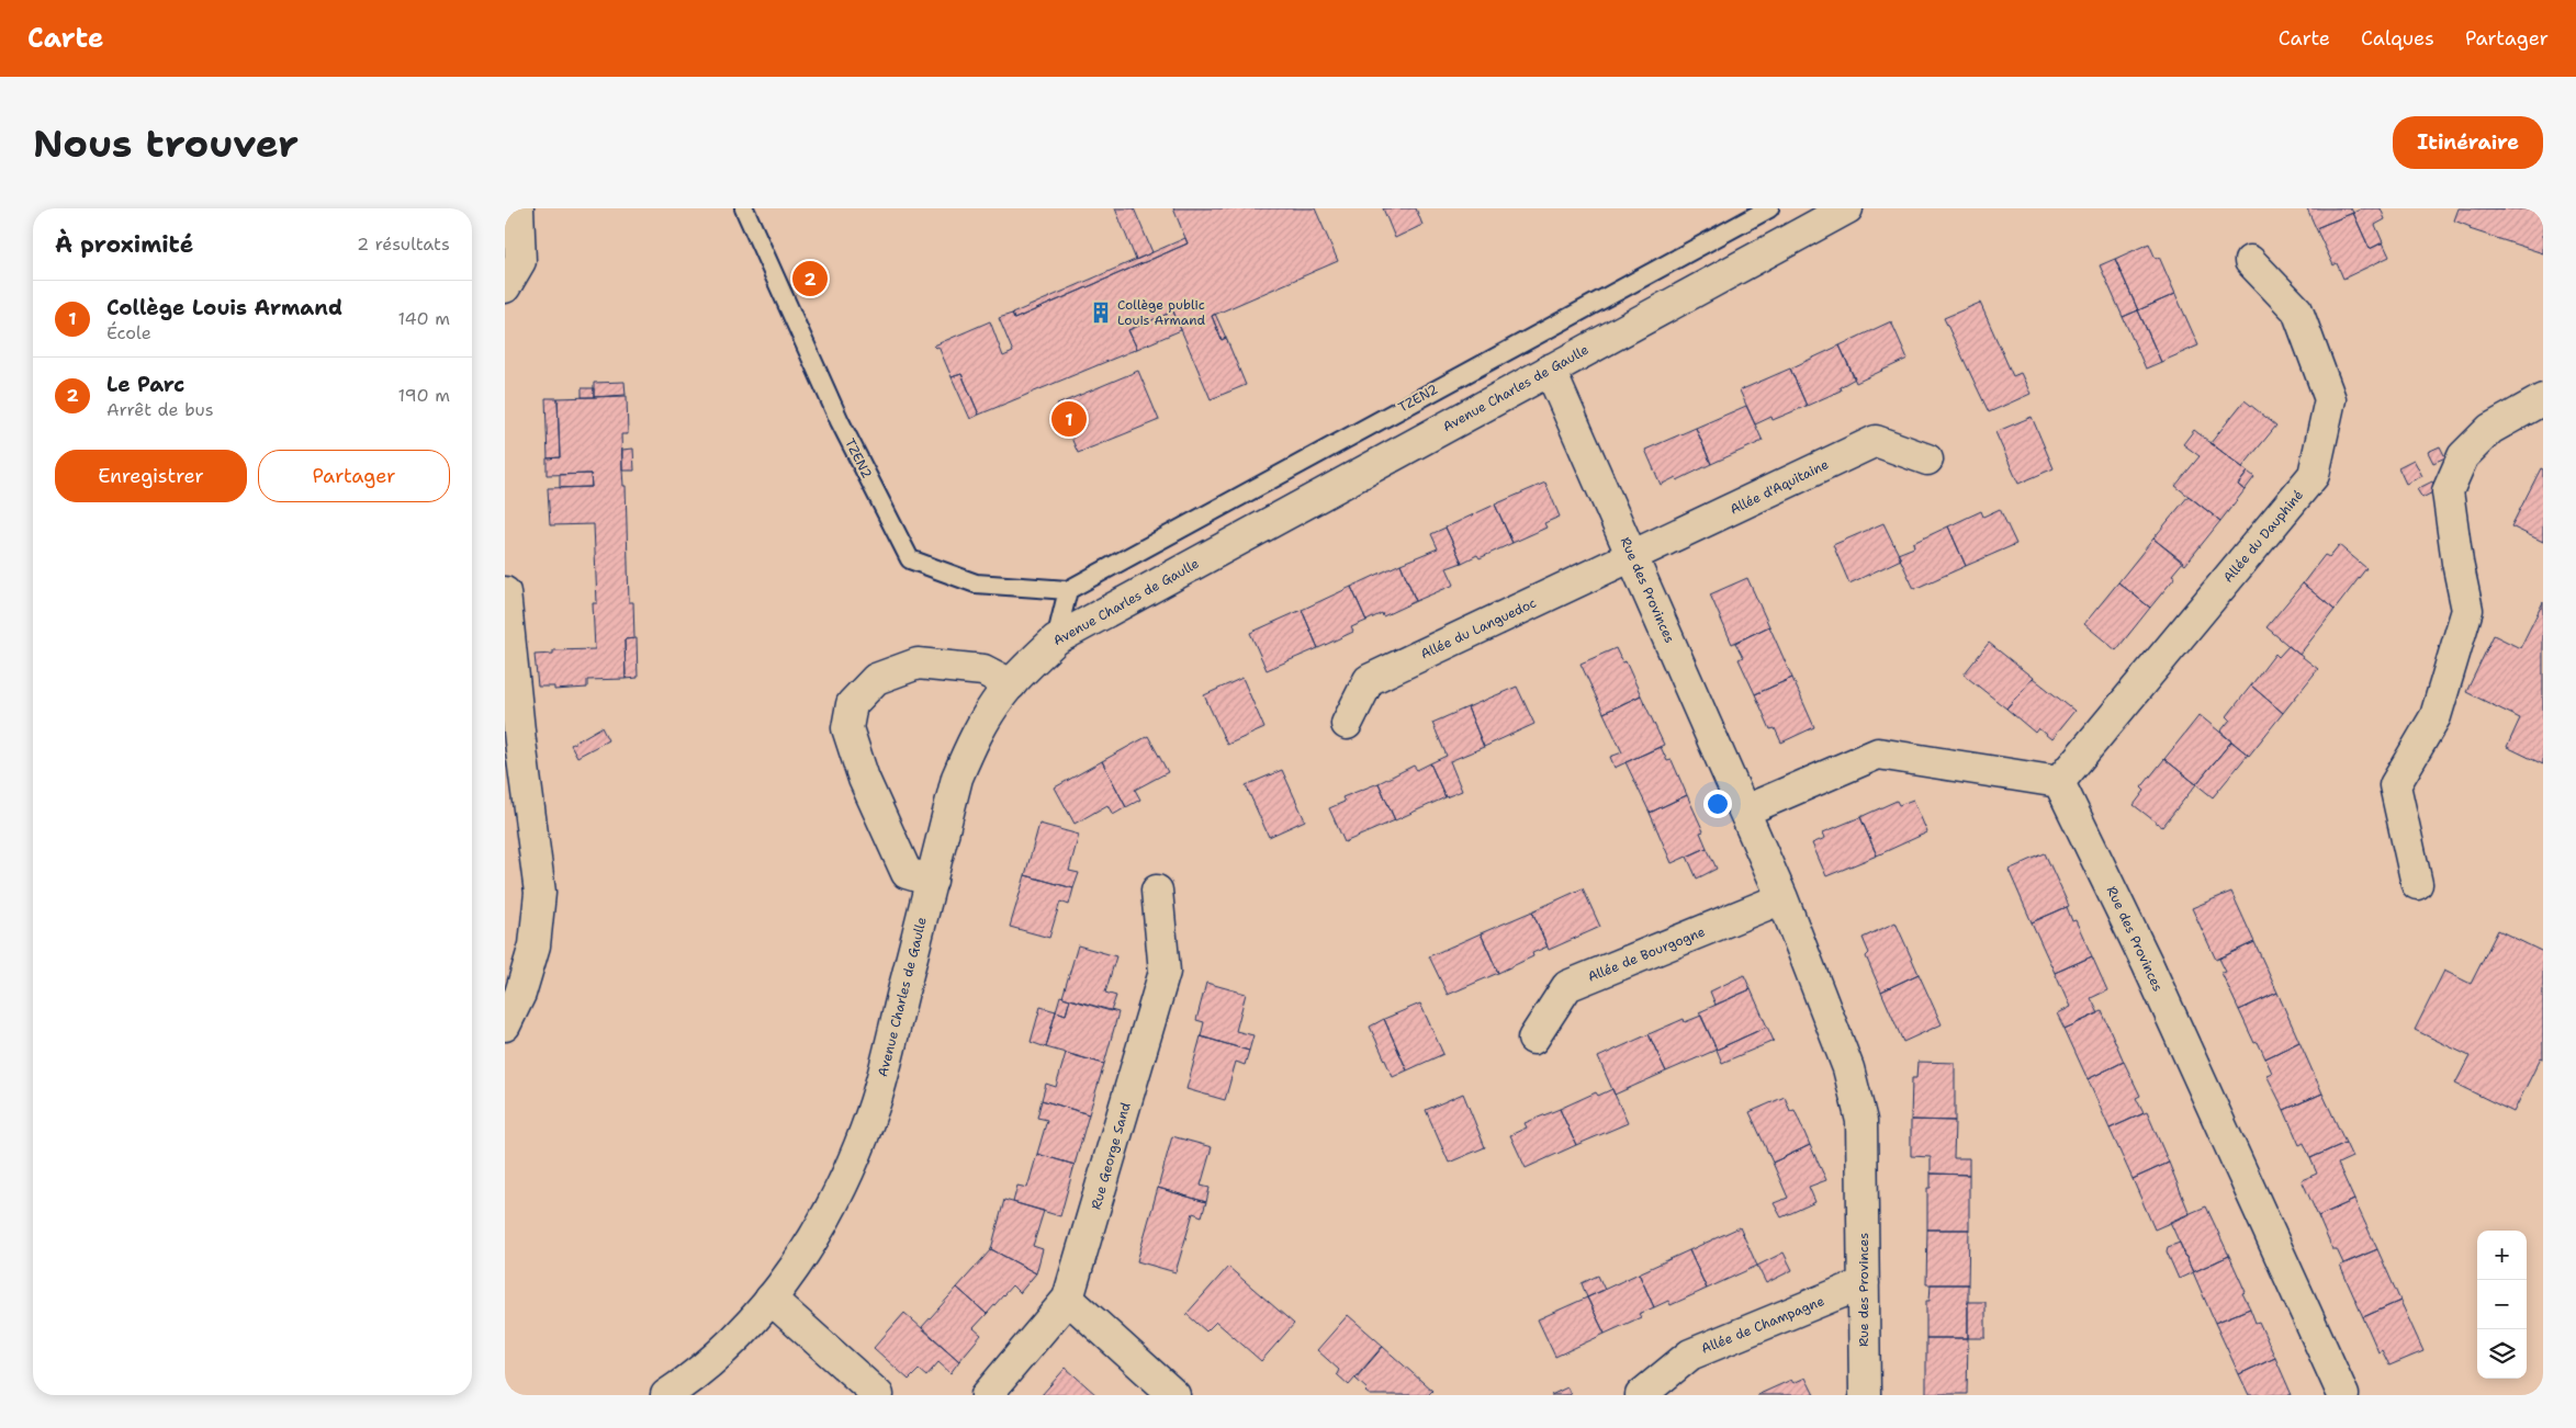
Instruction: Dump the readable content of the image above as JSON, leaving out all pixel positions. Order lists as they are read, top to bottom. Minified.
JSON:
{"streets":{"street":["Avenue Charles de Gaulle","Allée d'Aquitaine","Allée du Dauphiné","Rue des Provinces","Allée du Languedoc","Allée de Bourgogne","Rue George Sand","Allée de Champagne"],"lane":["TZEN2"]},"crossings":[["Avenue Charles de Gaulle","Rue des Provinces"],["Allée d'Aquitaine","Rue des Provinces"],["Allée d'Aquitaine","Allée du Languedoc"],["Allée du Dauphiné","Rue des Provinces"],["Rue des Provinces","Allée du Languedoc"],["Rue des Provinces","Allée de Bourgogne"],["Rue des Provinces","Allée de Champagne"]],"places":{"building":["Collège public Louis Armand"]},"page":{"header":"Carte","nav":["Carte","Calques","Partager"],"buttons":["Itinéraire",["Enregistrer","Partager"]],"title":"Nous trouver","heading":["À proximité","2 résultats"],"pins":["2","1"],"list":[{"mark":"1","name":"Collège Louis Armand","note":"École","value":"140 m"},{"mark":"2","name":"Le Parc","note":"Arrêt de bus","value":"190 m"}],"map_buttons":["+","−"]}}
